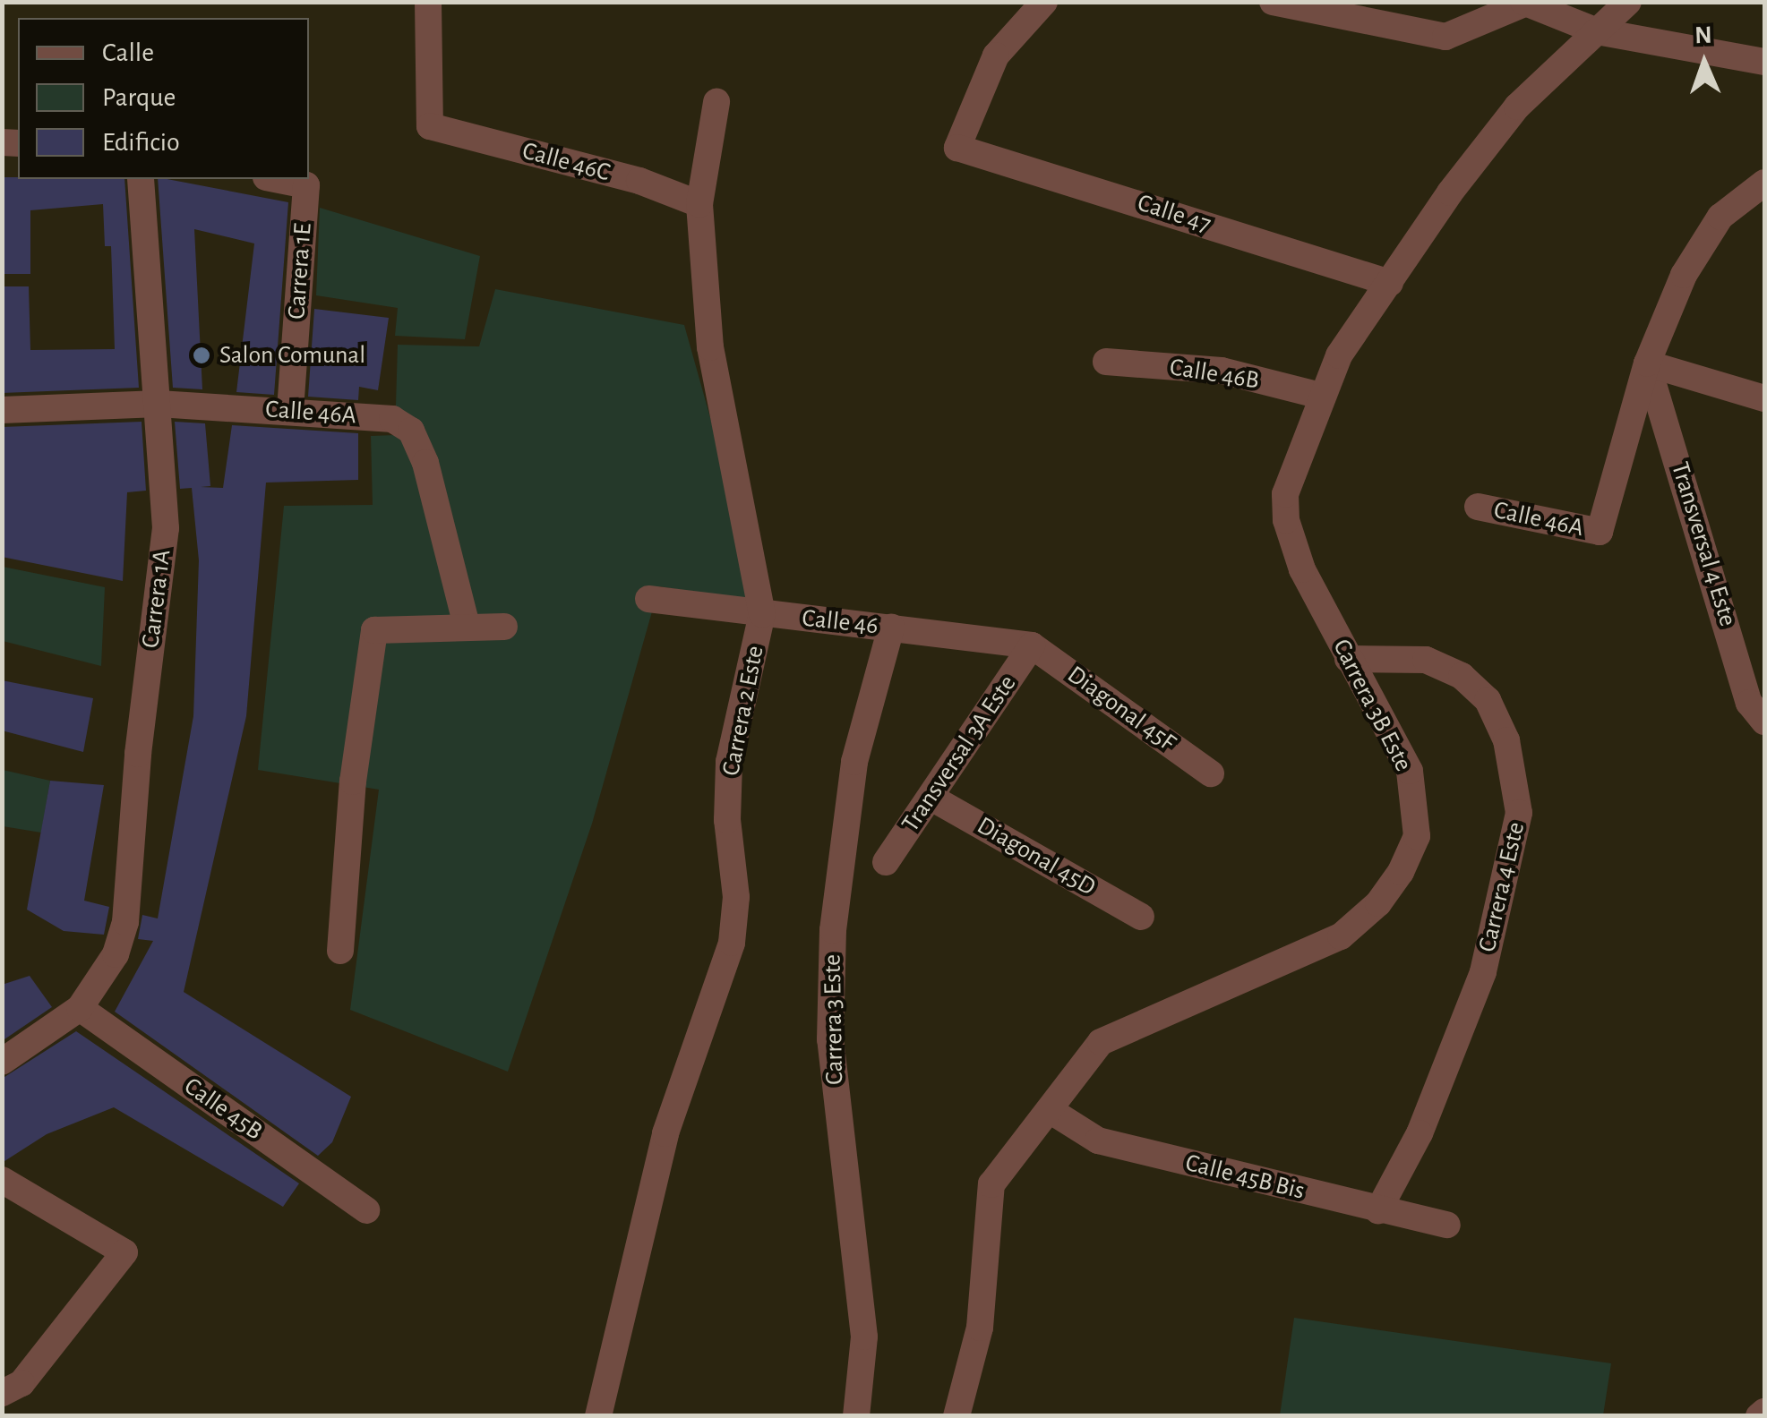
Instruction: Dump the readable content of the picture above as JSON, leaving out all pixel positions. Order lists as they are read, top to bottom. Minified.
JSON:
{"streets":{"street":["Calle 46C","Calle 47","Carrera 1E","Calle 46B","Calle 46A","Transversal 4 Este","Carrera 1A","Calle 46","Carrera 3B Este","Diagonal 45F","Carrera 2 Este","Transversal 3A Este","Diagonal 45D","Carrera 4 Este","Carrera 3 Este","Calle 45B","Calle 45B Bis"]},"crossings":[["Calle 46C","Carrera 2 Este"],["Calle 47","Carrera 3B Este"],["Carrera 1E","Calle 46A"],["Calle 46B","Carrera 3B Este"],["Calle 46A","Transversal 4 Este"],["Calle 46A","Carrera 1A"],["Carrera 1A","Calle 45B"],["Calle 46","Diagonal 45F"],["Calle 46","Carrera 2 Este"],["Calle 46","Transversal 3A Este"],["Calle 46","Carrera 3 Este"],["Carrera 3B Este","Carrera 4 Este"],["Carrera 3B Este","Calle 45B Bis"],["Diagonal 45F","Transversal 3A Este"],["Transversal 3A Este","Diagonal 45D"],["Carrera 4 Este","Calle 45B Bis"]],"places":["Salon Comunal"],"legend":["Calle","Parque","Edificio"],"north":"top"}
